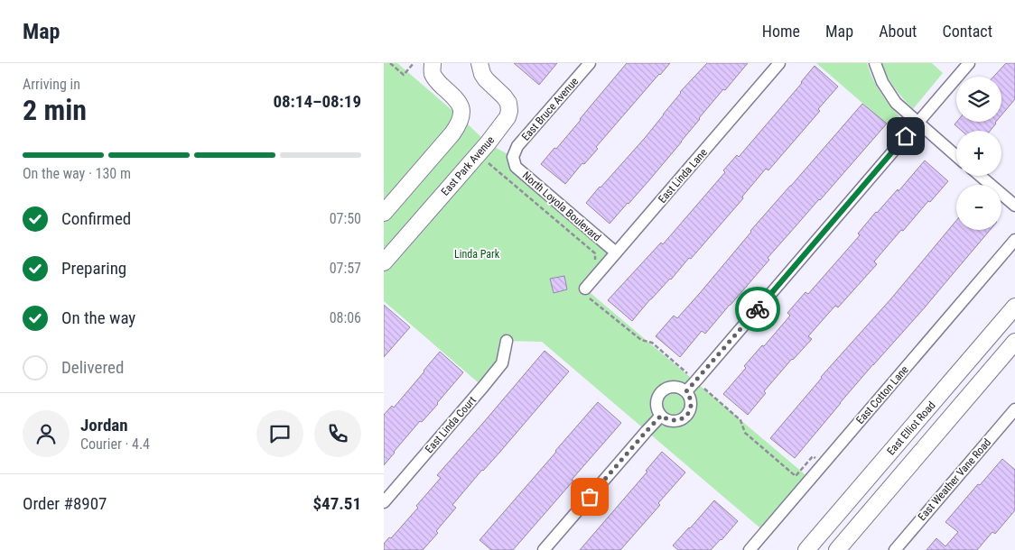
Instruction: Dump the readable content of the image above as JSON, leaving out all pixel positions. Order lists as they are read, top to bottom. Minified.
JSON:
{"streets":{"main road":["East Park Avenue","East Elliot Road"],"street":["East Bruce Avenue","East Linda Lane","North Loyola Boulevard","East Cotton Lane","East Linda Court","East Weather Vane Road"]},"crossings":[["East Bruce Avenue","North Loyola Boulevard"],["East Linda Lane","North Loyola Boulevard"]],"parks":["Linda Park"],"page":{"header":"Map","nav":["Home","Map","About","Contact"],"heading":["2 min","Arriving in","08:14–08:19"],"panel":["Jordan","Courier · 4.4","Order #8907","$47.51"],"map_buttons":["+","−"],"bar":"On the way · 130 m","list":[["Confirmed","07:50"],["Preparing","07:57"],["On the way","08:06"],"Delivered"]}}
